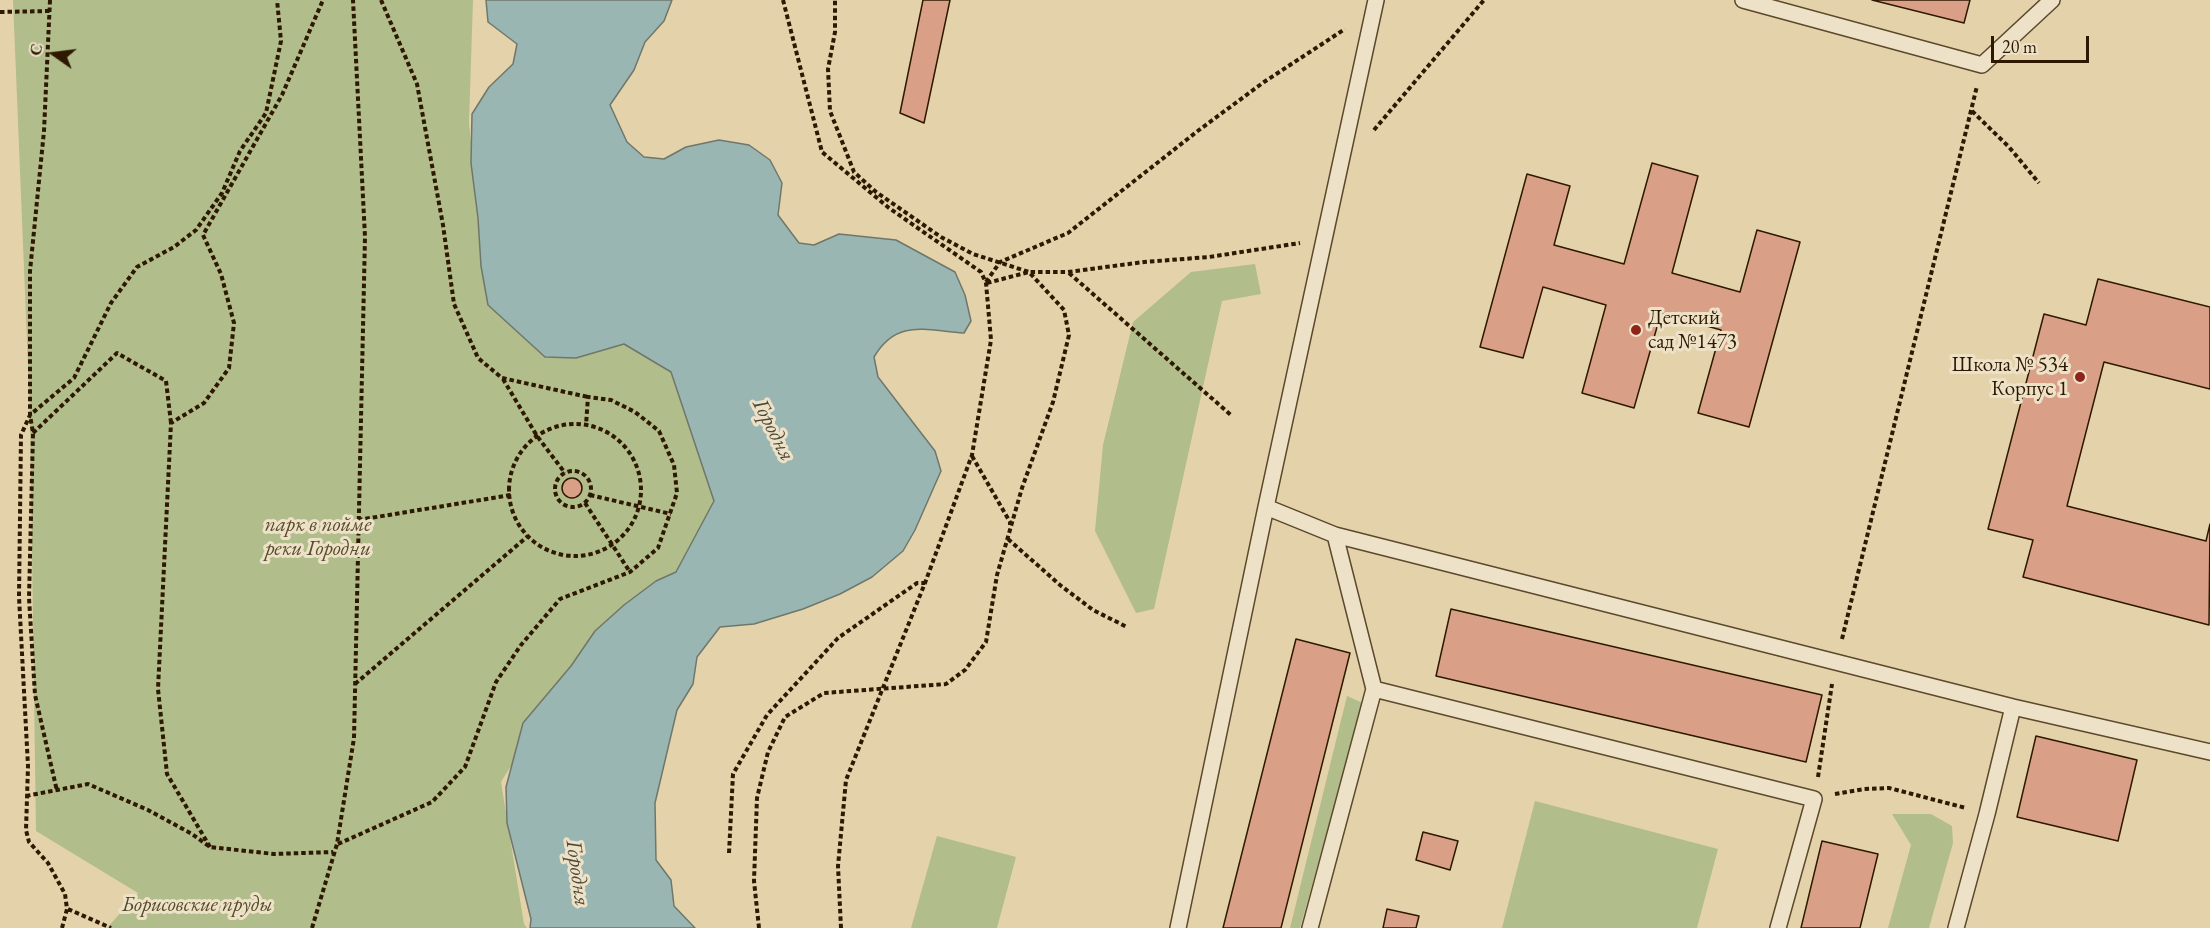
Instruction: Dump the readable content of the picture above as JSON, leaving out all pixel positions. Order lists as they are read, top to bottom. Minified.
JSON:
{"water":["Городня"],"parks":["парк в пойме реки Городни","Борисовские пруды"],"places":["Детский сад №1473","Школа № 534 Корпус 1"],"scale_bar":"20 m","north":"left"}
